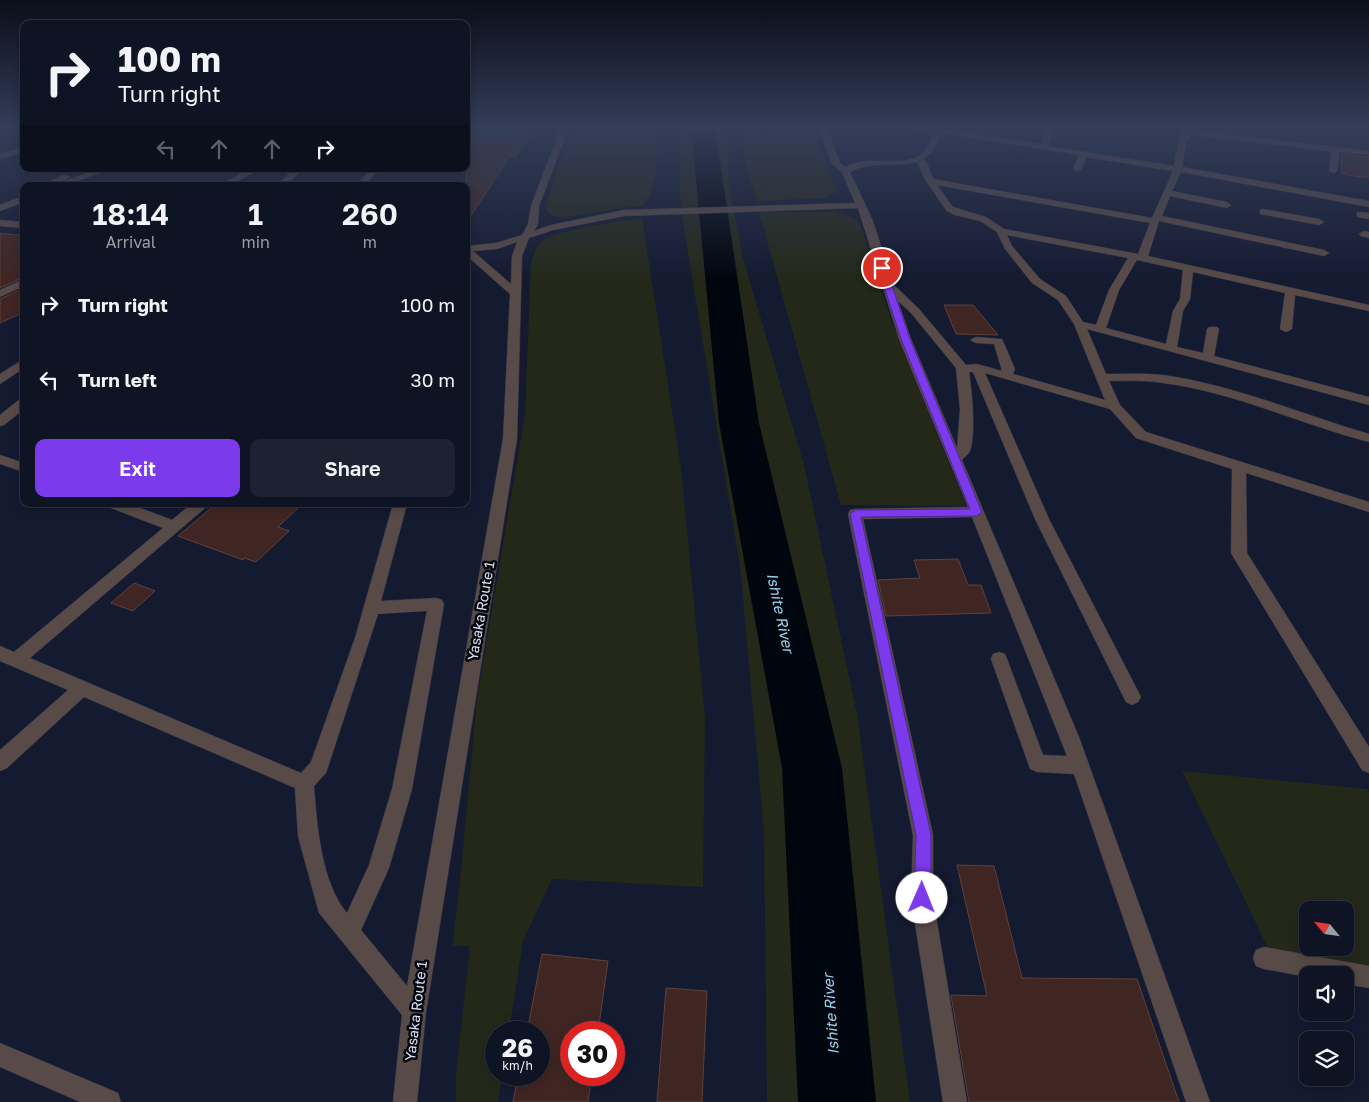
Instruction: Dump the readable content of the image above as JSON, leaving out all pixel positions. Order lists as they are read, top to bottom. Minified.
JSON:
{"streets":{"street":["Yasaka Route 1"]},"water":["Ishite River"],"north":"top left","page":{"turn":["100 m","Turn right"],"eta":["18:14","Arrival","1","min","260","m"],"list":[{"name":"Turn right","value":"100 m"},{"name":"Turn left","value":"30 m"}],"buttons":["Exit","Share"],"speed":"26 km/h","limit":"30"}}
